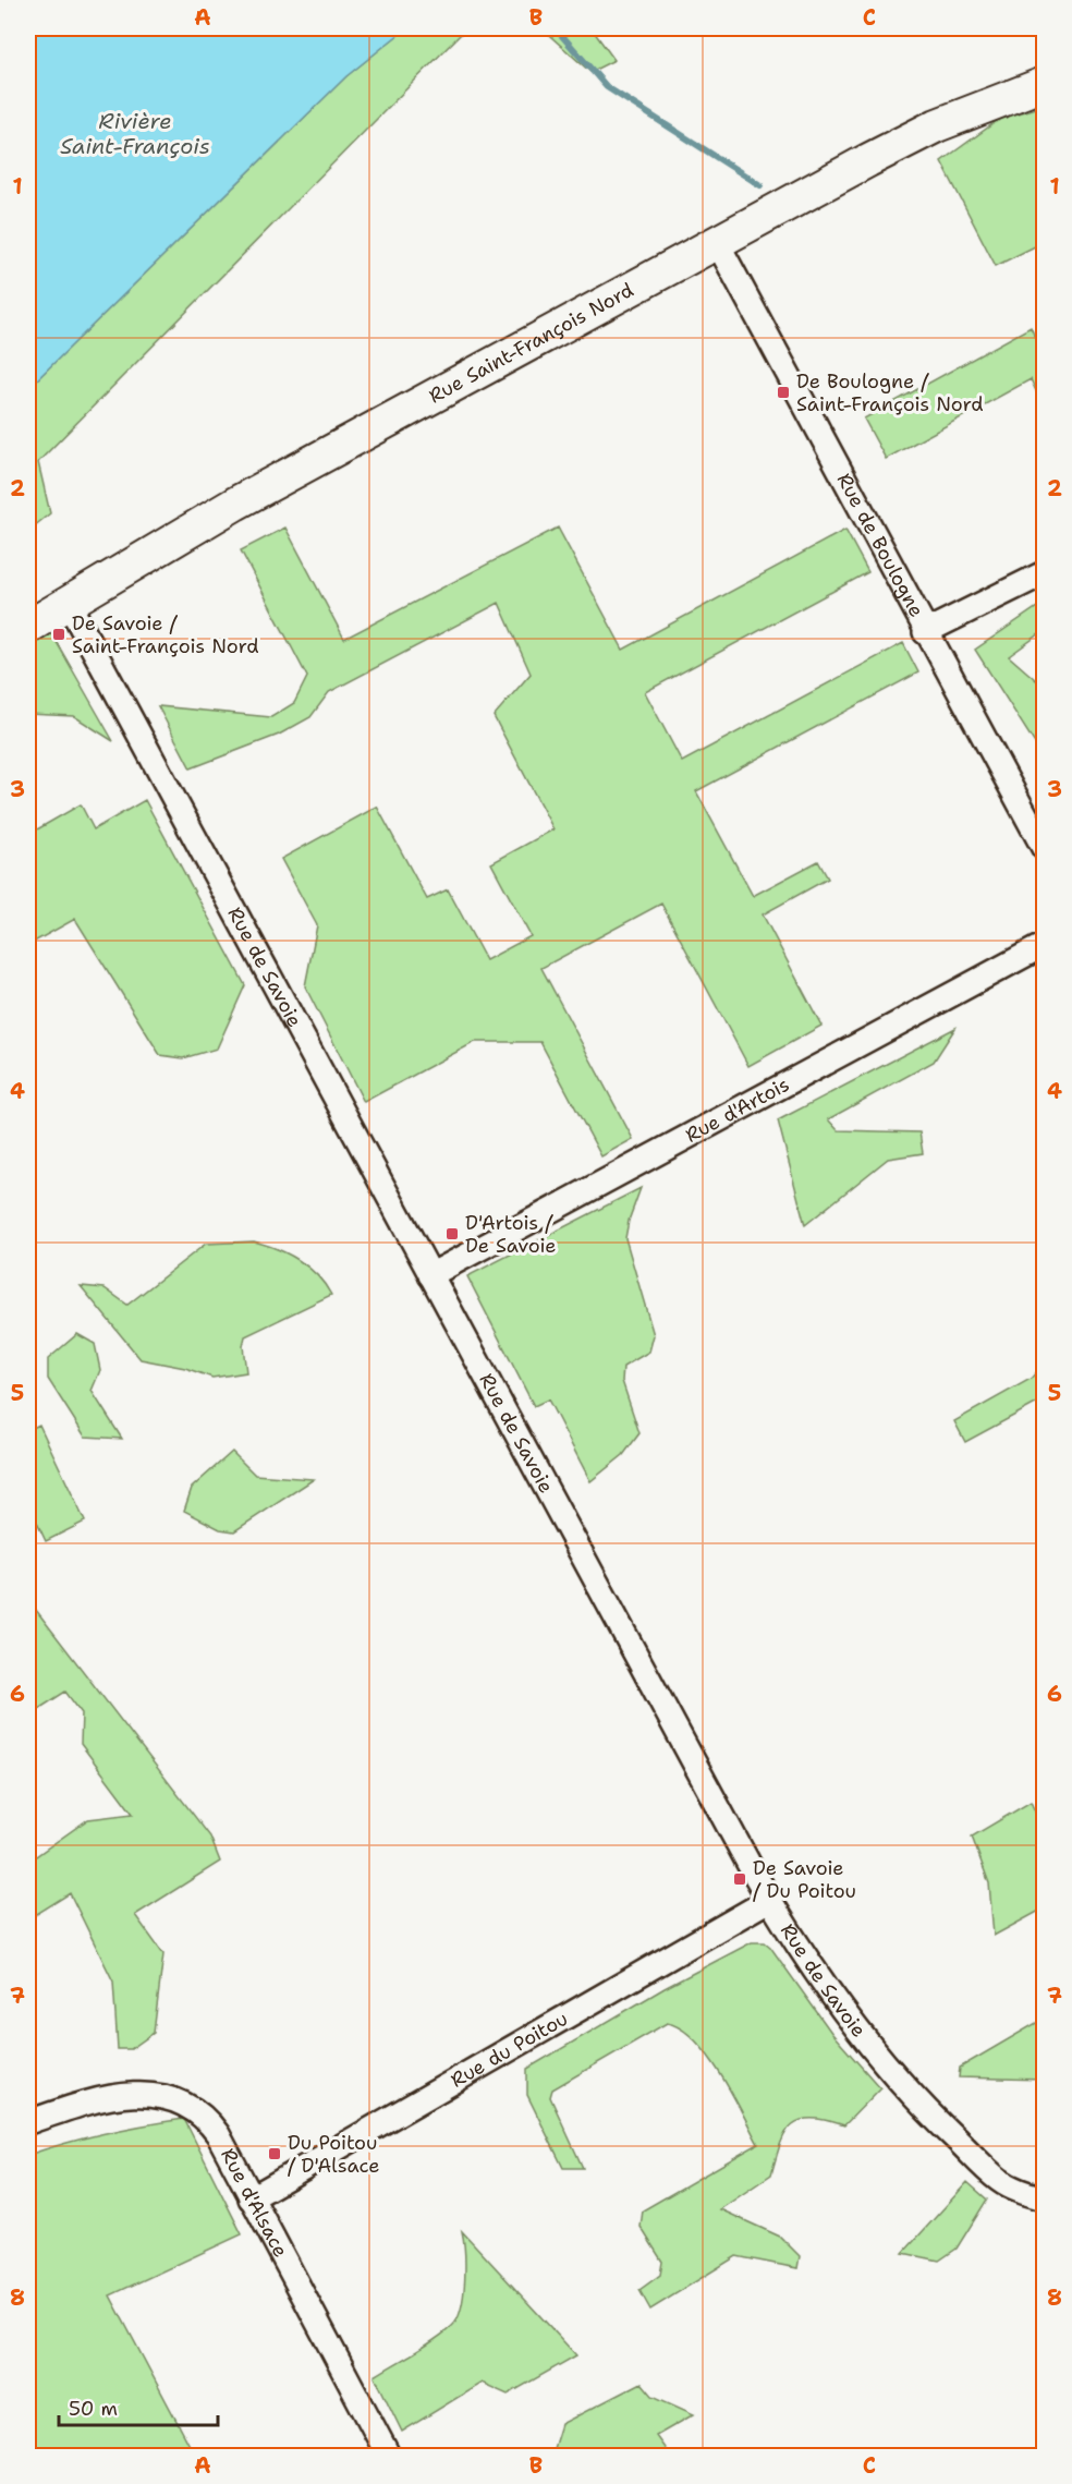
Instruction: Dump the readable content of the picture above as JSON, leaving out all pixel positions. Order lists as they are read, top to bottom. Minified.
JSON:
{"streets":{"street":["Rue Saint-François Nord","Rue de Boulogne","Rue de Savoie","Rue d'Artois","Rue du Poitou","Rue d'Alsace"]},"crossings":[["Rue Saint-François Nord","Rue de Boulogne"],["Rue Saint-François Nord","Rue de Savoie"],["Rue de Savoie","Rue d'Artois"],["Rue de Savoie","Rue du Poitou"],["Rue du Poitou","Rue d'Alsace"]],"water":["Rivière Saint-François"],"places":{"transit":["De Boulogne / Saint-François Nord","De Savoie / Saint-François Nord","D'Artois / De Savoie","De Savoie / Du Poitou","Du Poitou / D'Alsace"]},"scale_bar":"50 m","grid":{"columns":["A","B","C"],"rows":["1","2","3","4","5","6","7","8"]}}
